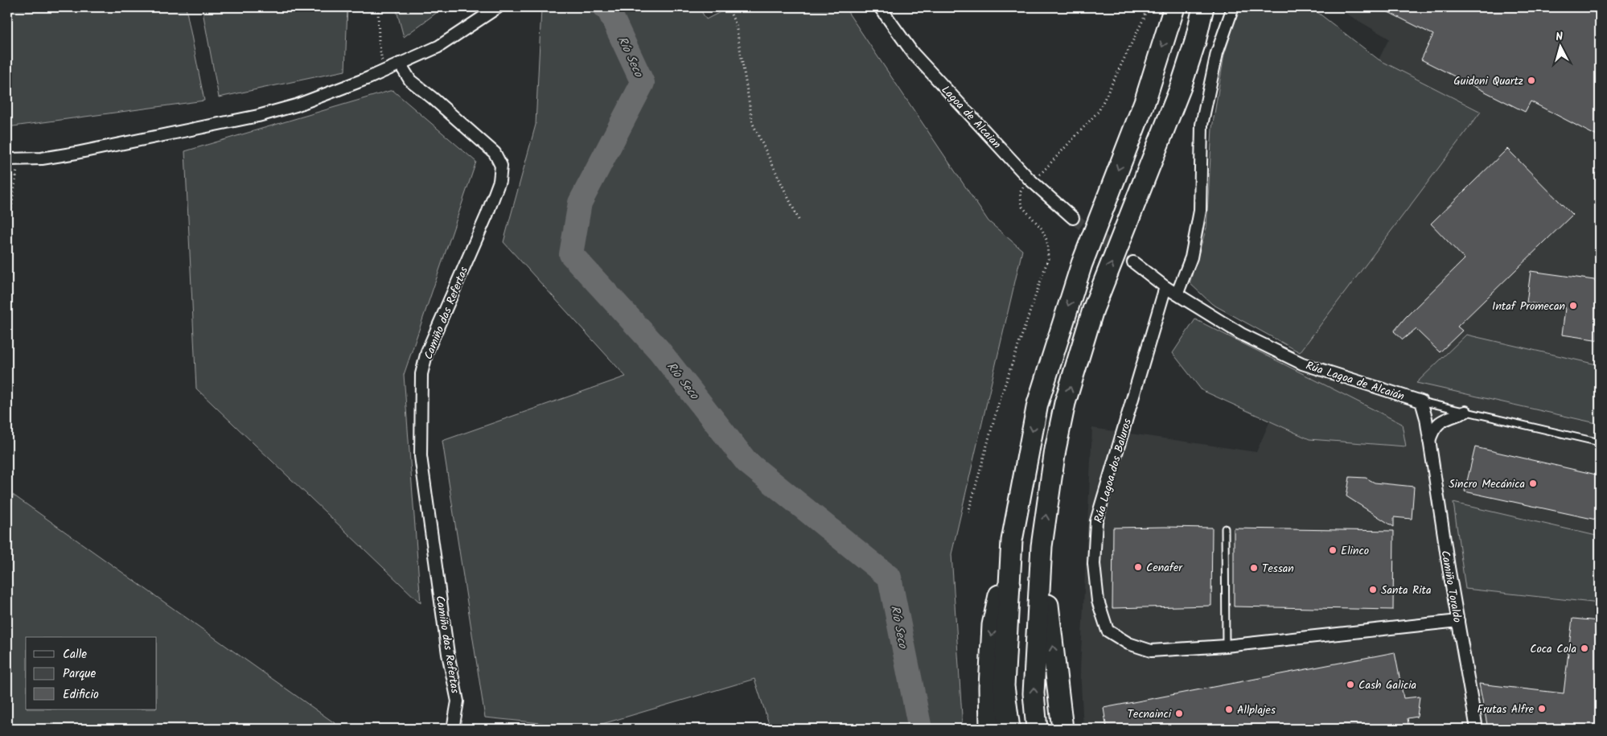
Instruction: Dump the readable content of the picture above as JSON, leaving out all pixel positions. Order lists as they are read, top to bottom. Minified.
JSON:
{"streets":{"street":["Lagoa de Alcaian","Camiño das Refertas","Rúa Lagoa de Alcaián","Rúa Lagoa dos Baluros","Camiño Toraldo"]},"crossings":[["Rúa Lagoa de Alcaián","Rúa Lagoa dos Baluros"],["Rúa Lagoa de Alcaián","Camiño Toraldo"],["Rúa Lagoa dos Baluros","Camiño Toraldo"]],"water":["Río Seco"],"places":["Guidoni Quartz","Intaf Promecan","Sincro Mecánica","Elinco","Cenafer","Tessan","Santa Rita","Coca Cola","Cash Galicia","Frutas Alfre","Allplajes","Tecnainci"],"legend":["Calle","Parque","Edificio"],"north":"top"}
